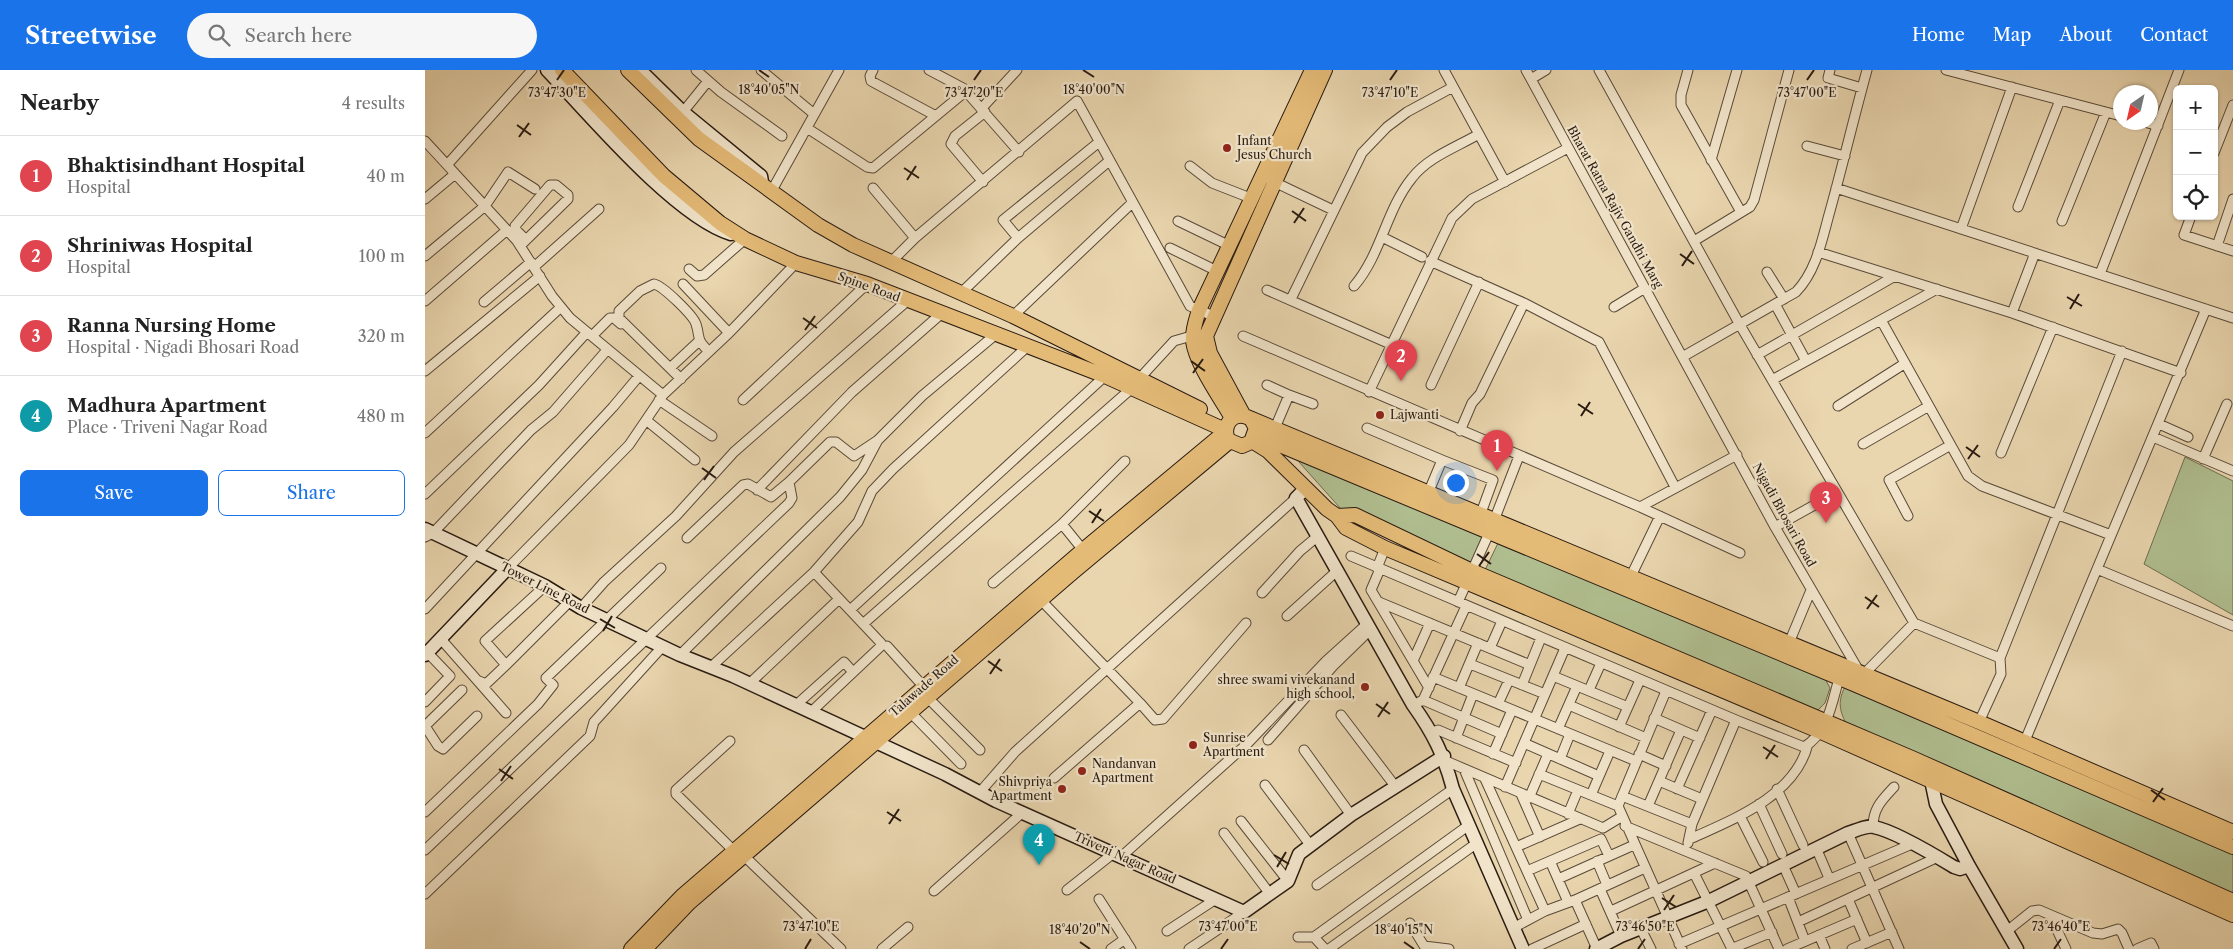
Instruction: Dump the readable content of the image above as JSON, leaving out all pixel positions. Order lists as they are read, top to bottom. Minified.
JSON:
{"streets":{"main road":["Spine Road","Talawade Road"],"street":["Bharat Ratna Rajiv Gandhi Marg","Nigadi Bhosari Road","Tower Line Road","Triveni Nagar Road"]},"crossings":[["Bharat Ratna Rajiv Gandhi Marg","Nigadi Bhosari Road"],["Spine Road","Talawade Road"],["Tower Line Road","Triveni Nagar Road"],["Talawade Road","Triveni Nagar Road"]],"places":["Infant Jesus Church","Lajwanti","shree swami vivekanand high school,","Sunrise Apartment","Nandanvan Apartment","Shivpriya Apartment"],"north":"bottom left","page":{"header":"Streetwise","search":"Search here","nav":["Home","Map","About","Contact"],"heading":["Nearby","4 results"],"map_buttons":["+","−"],"list":[{"mark":"1","name":"Bhaktisindhant Hospital","note":"Hospital","value":"40 m"},{"mark":"2","name":"Shriniwas Hospital","note":"Hospital","value":"100 m"},{"mark":"3","name":"Ranna Nursing Home","note":"Hospital · Nigadi Bhosari Road","value":"320 m"},{"mark":"4","name":"Madhura Apartment","note":"Place · Triveni Nagar Road","value":"480 m"}],"pins":["2","1","3","4"],"buttons":["Save","Share"]},"coordinates":["18°40'05\"N","18°40'00\"N","73°47'30\"E","73°47'20\"E","73°47'10\"E","73°47'00\"E","73°46'50\"E","73°46'40\"E","18°40'20\"N","18°40'15\"N"]}
